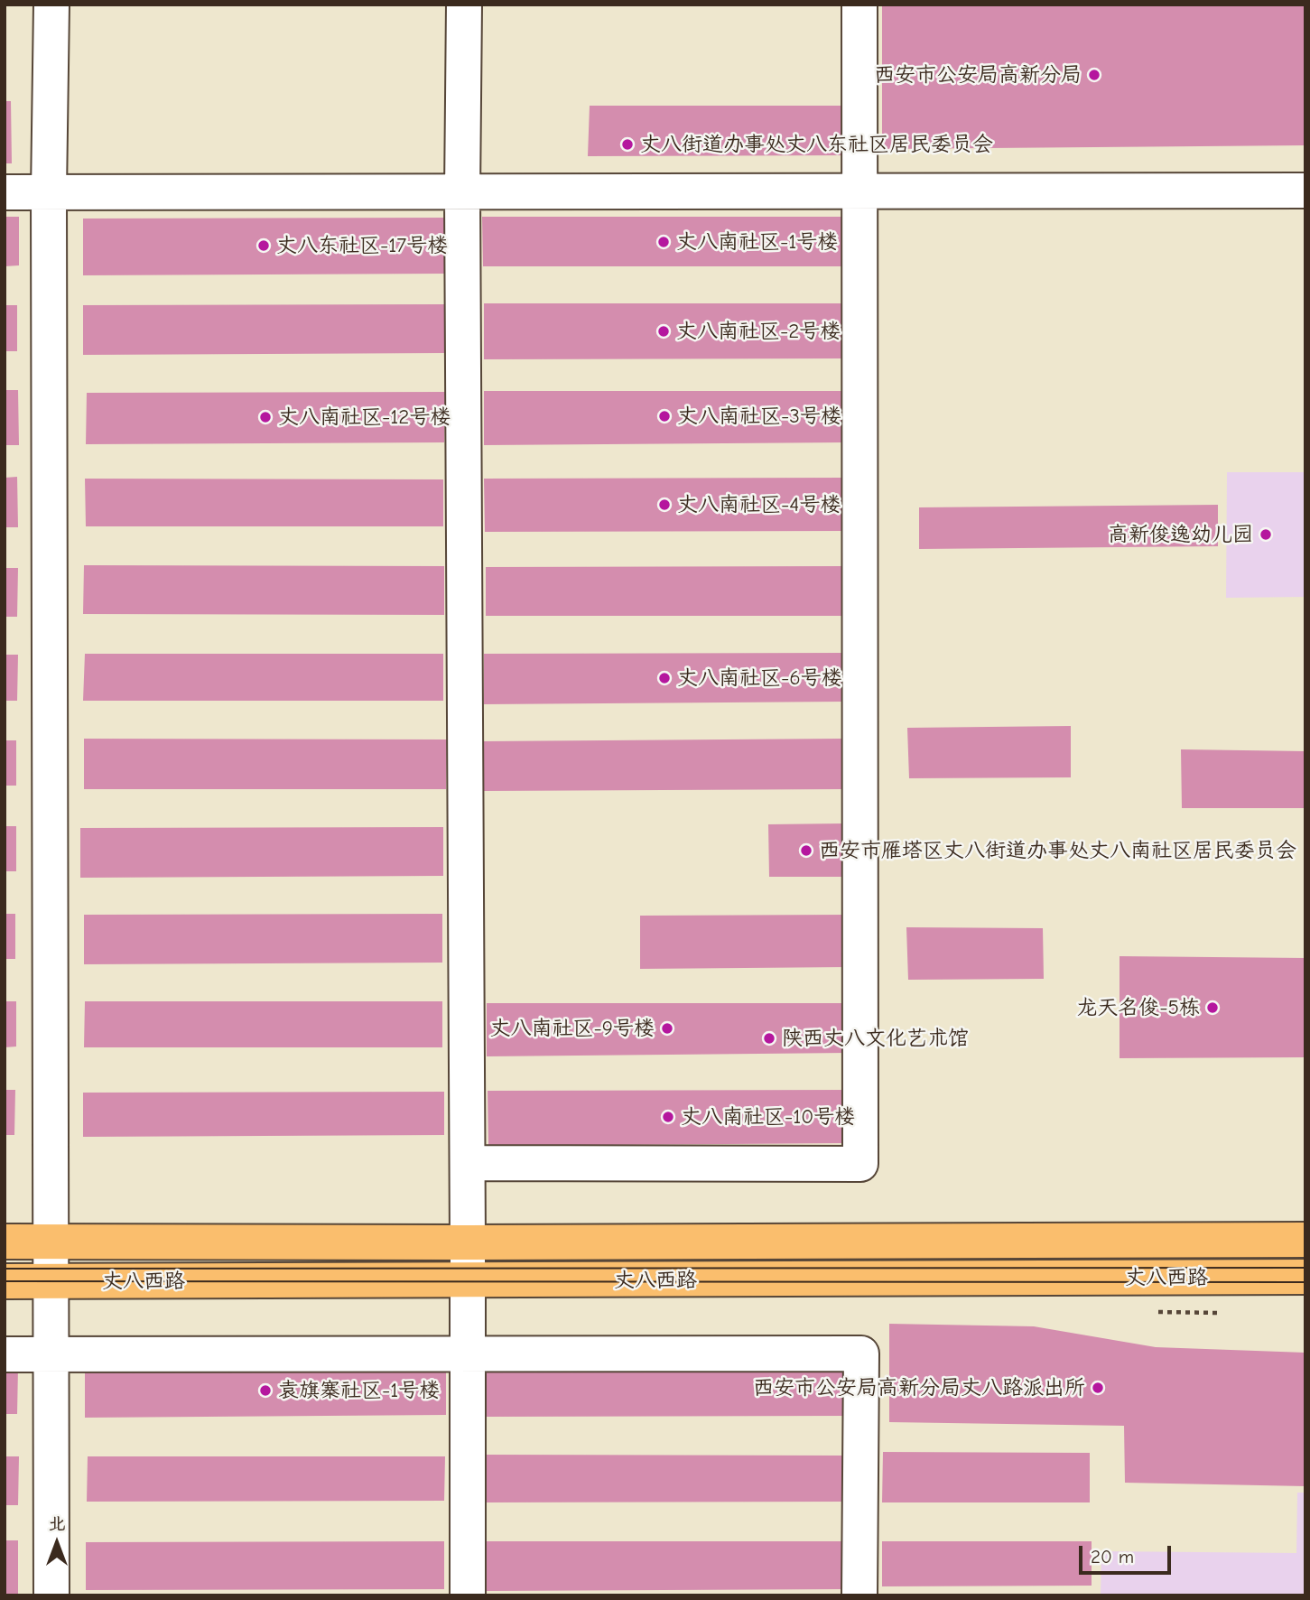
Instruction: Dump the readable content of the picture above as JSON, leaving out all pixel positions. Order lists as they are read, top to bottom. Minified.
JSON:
{"streets":{"main road":["丈八西路"]},"places":["西安市公安局高新分局","丈八街道办事处丈八东社区居民委员会","丈八南社区-1号楼","丈八东社区-17号楼","丈八南社区-2号楼","丈八南社区-3号楼","丈八南社区-12号楼","丈八南社区-4号楼","高新俊逸幼儿园","丈八南社区-6号楼","西安市雁塔区丈八街道办事处丈八南社区居民委员会","龙天名俊-5栋","丈八南社区-9号楼","陕西丈八文化艺术馆","丈八南社区-10号楼","西安市公安局高新分局丈八路派出所","袁旗寨社区-1号楼"],"scale_bar":"20 m","north":"top"}
